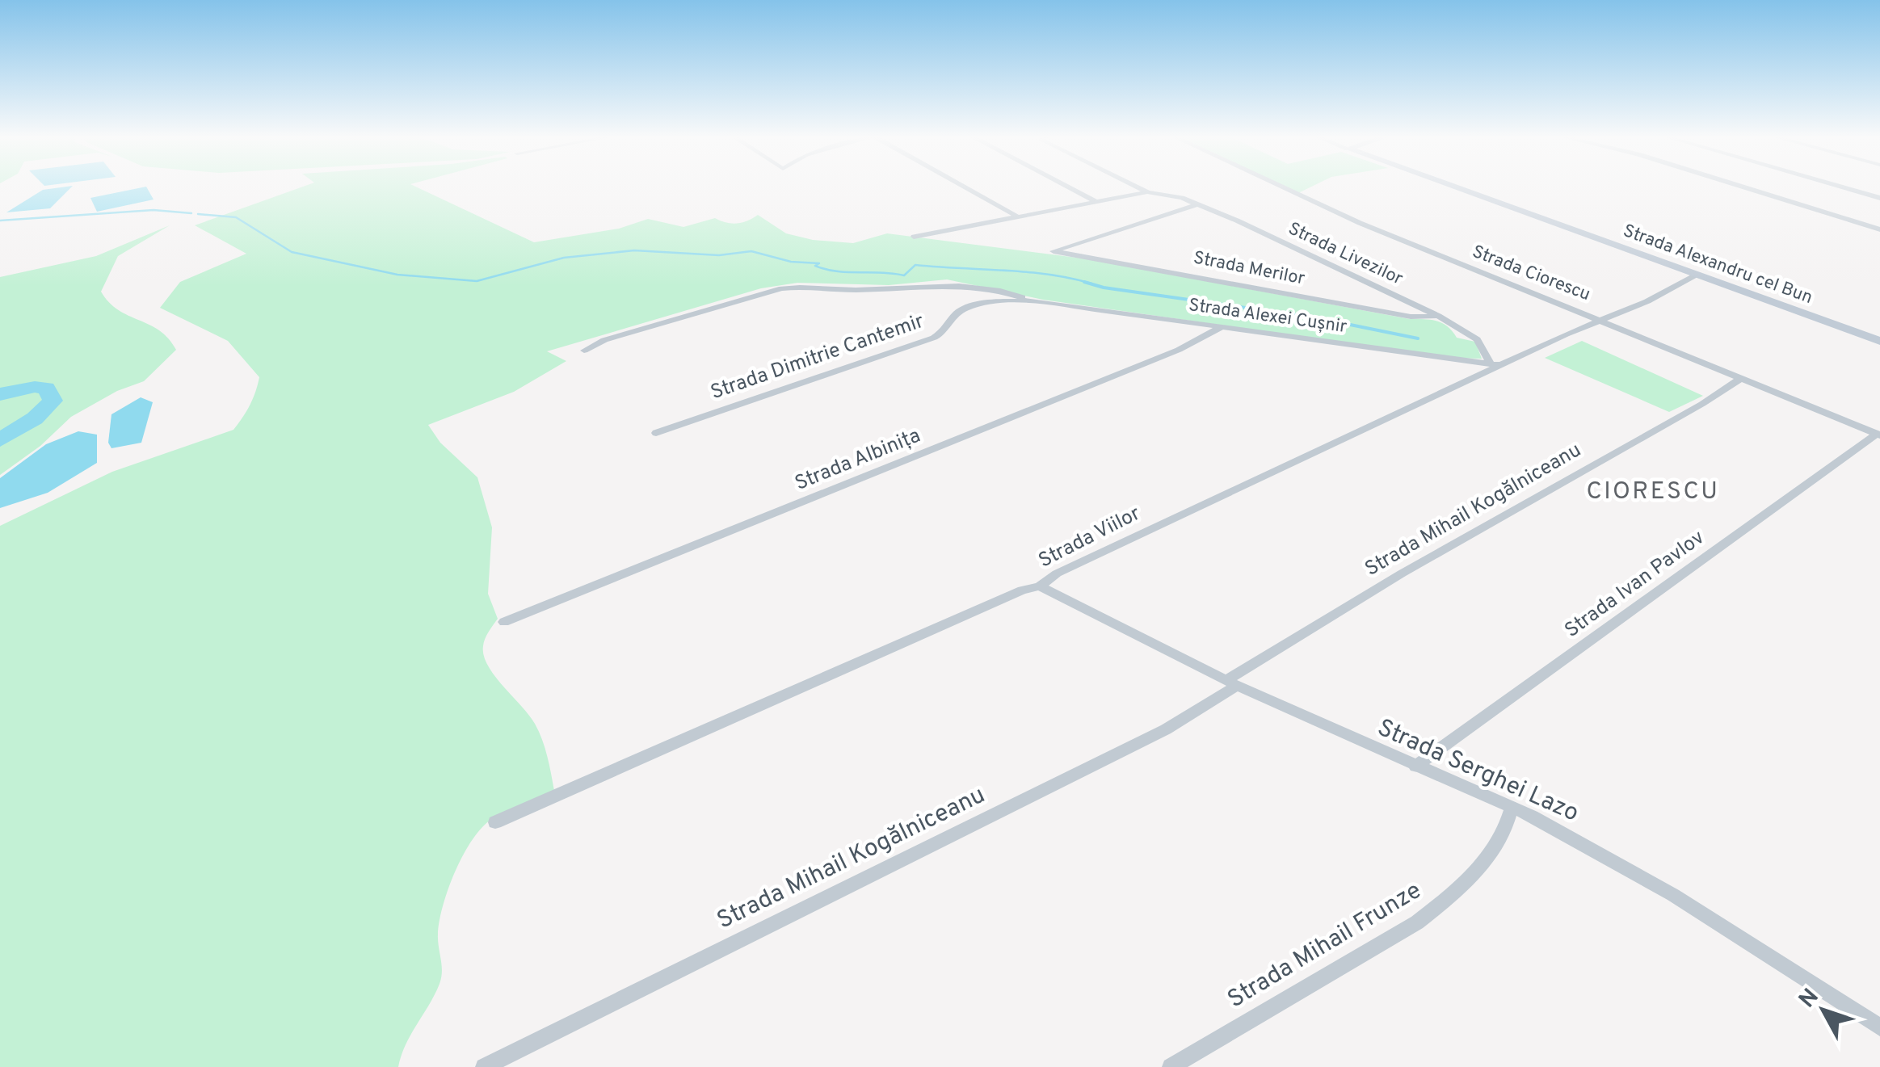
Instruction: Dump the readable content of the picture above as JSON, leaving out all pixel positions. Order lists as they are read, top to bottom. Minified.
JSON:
{"streets":{"street":["Strada Livezilor","Strada Alexandru cel Bun","Strada Merilor","Strada Ciorescu","Strada Alexei Cușnir","Strada Dimitrie Cantemir","Strada Albinița","Strada Mihail Kogălniceanu","Strada Viilor","Strada Ivan Pavlov","Strada Serghei Lazo","Strada Mihail Frunze"]},"crossings":[["Strada Livezilor","Strada Merilor"],["Strada Livezilor","Strada Alexei Cușnir"],["Strada Livezilor","Strada Viilor"],["Strada Alexandru cel Bun","Strada Viilor"],["Strada Ciorescu","Strada Mihail Kogălniceanu"],["Strada Ciorescu","Strada Viilor"],["Strada Ciorescu","Strada Ivan Pavlov"],["Strada Alexei Cușnir","Strada Dimitrie Cantemir"],["Strada Alexei Cușnir","Strada Albinița"],["Strada Alexei Cușnir","Strada Viilor"],["Strada Mihail Kogălniceanu","Strada Serghei Lazo"],["Strada Viilor","Strada Serghei Lazo"],["Strada Ivan Pavlov","Strada Serghei Lazo"],["Strada Serghei Lazo","Strada Mihail Frunze"]],"districts":["CIORESCU"],"north":"top left"}
